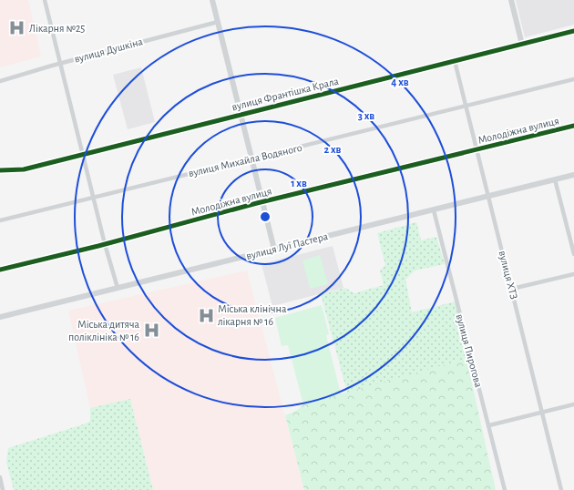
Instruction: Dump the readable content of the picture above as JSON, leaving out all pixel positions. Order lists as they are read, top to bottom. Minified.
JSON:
{"streets":{"street":["вулиця Душкіна","вулиця Франтішка Крала","Молодіжна вулиця","вулиця Михайла Водяного","вулиця Луї Пастера","вулиця ХТЗ","вулиця Пирогова"]},"crossings":[["вулиця Франтішка Крала","вулиця ХТЗ"],["Молодіжна вулиця","вулиця ХТЗ"],["вулиця Михайла Водяного","вулиця ХТЗ"],["вулиця Луї Пастера","вулиця ХТЗ"],["вулиця Луї Пастера","вулиця Пирогова"]],"places":{"hospital":["Лікарня №25","Міська клінічна лікарня № 16","Міська дитяча поліклініка № 16"]},"rings":["4 хв","3 хв","2 хв","1 хв"]}
